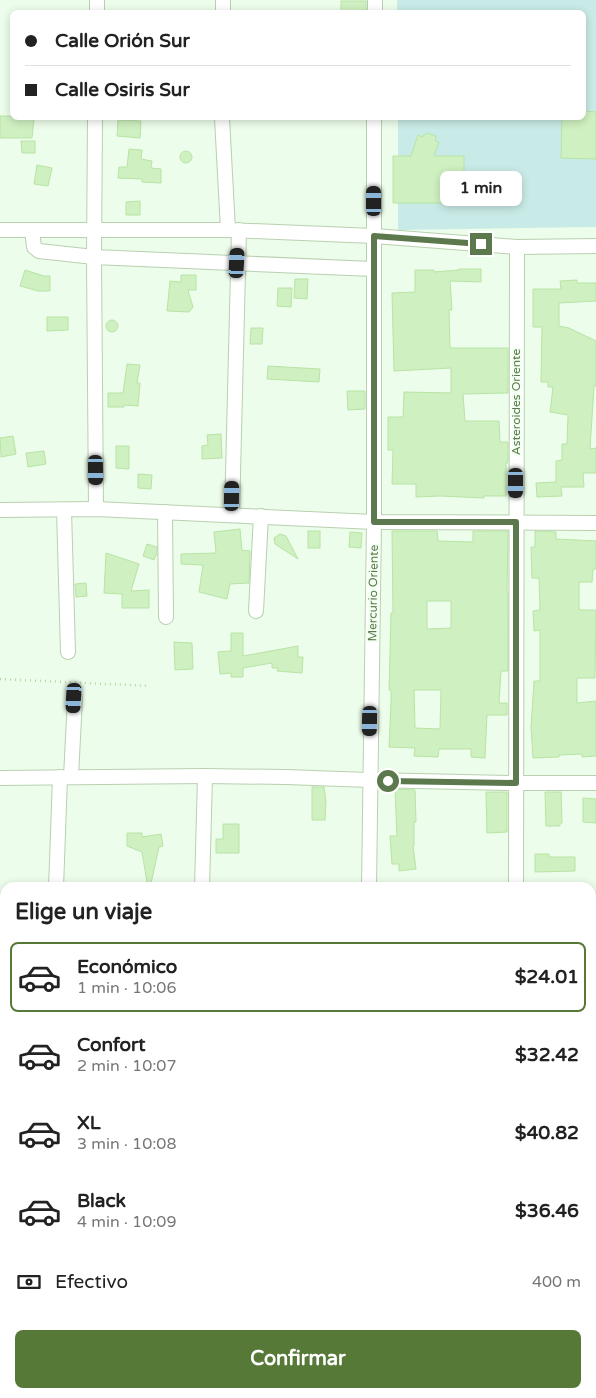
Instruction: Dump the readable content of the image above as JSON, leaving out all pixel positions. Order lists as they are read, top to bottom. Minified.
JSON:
{"streets":{"street":["Asteroides Oriente","Mercurio Oriente"]},"page":{"banner":["Calle Orión Sur","Calle Osiris Sur"],"bubble":"1 min","heading":"Elige un viaje","list":[{"name":"Económico","note":"1 min · 10:06","value":"$24.01"},{"name":"Confort","note":"2 min · 10:07","value":"$32.42"},{"name":"XL","note":"3 min · 10:08","value":"$40.82"},{"name":"Black","note":"4 min · 10:09","value":"$36.46"}],"pay":["Efectivo","400 m"],"buttons":"Confirmar"}}
